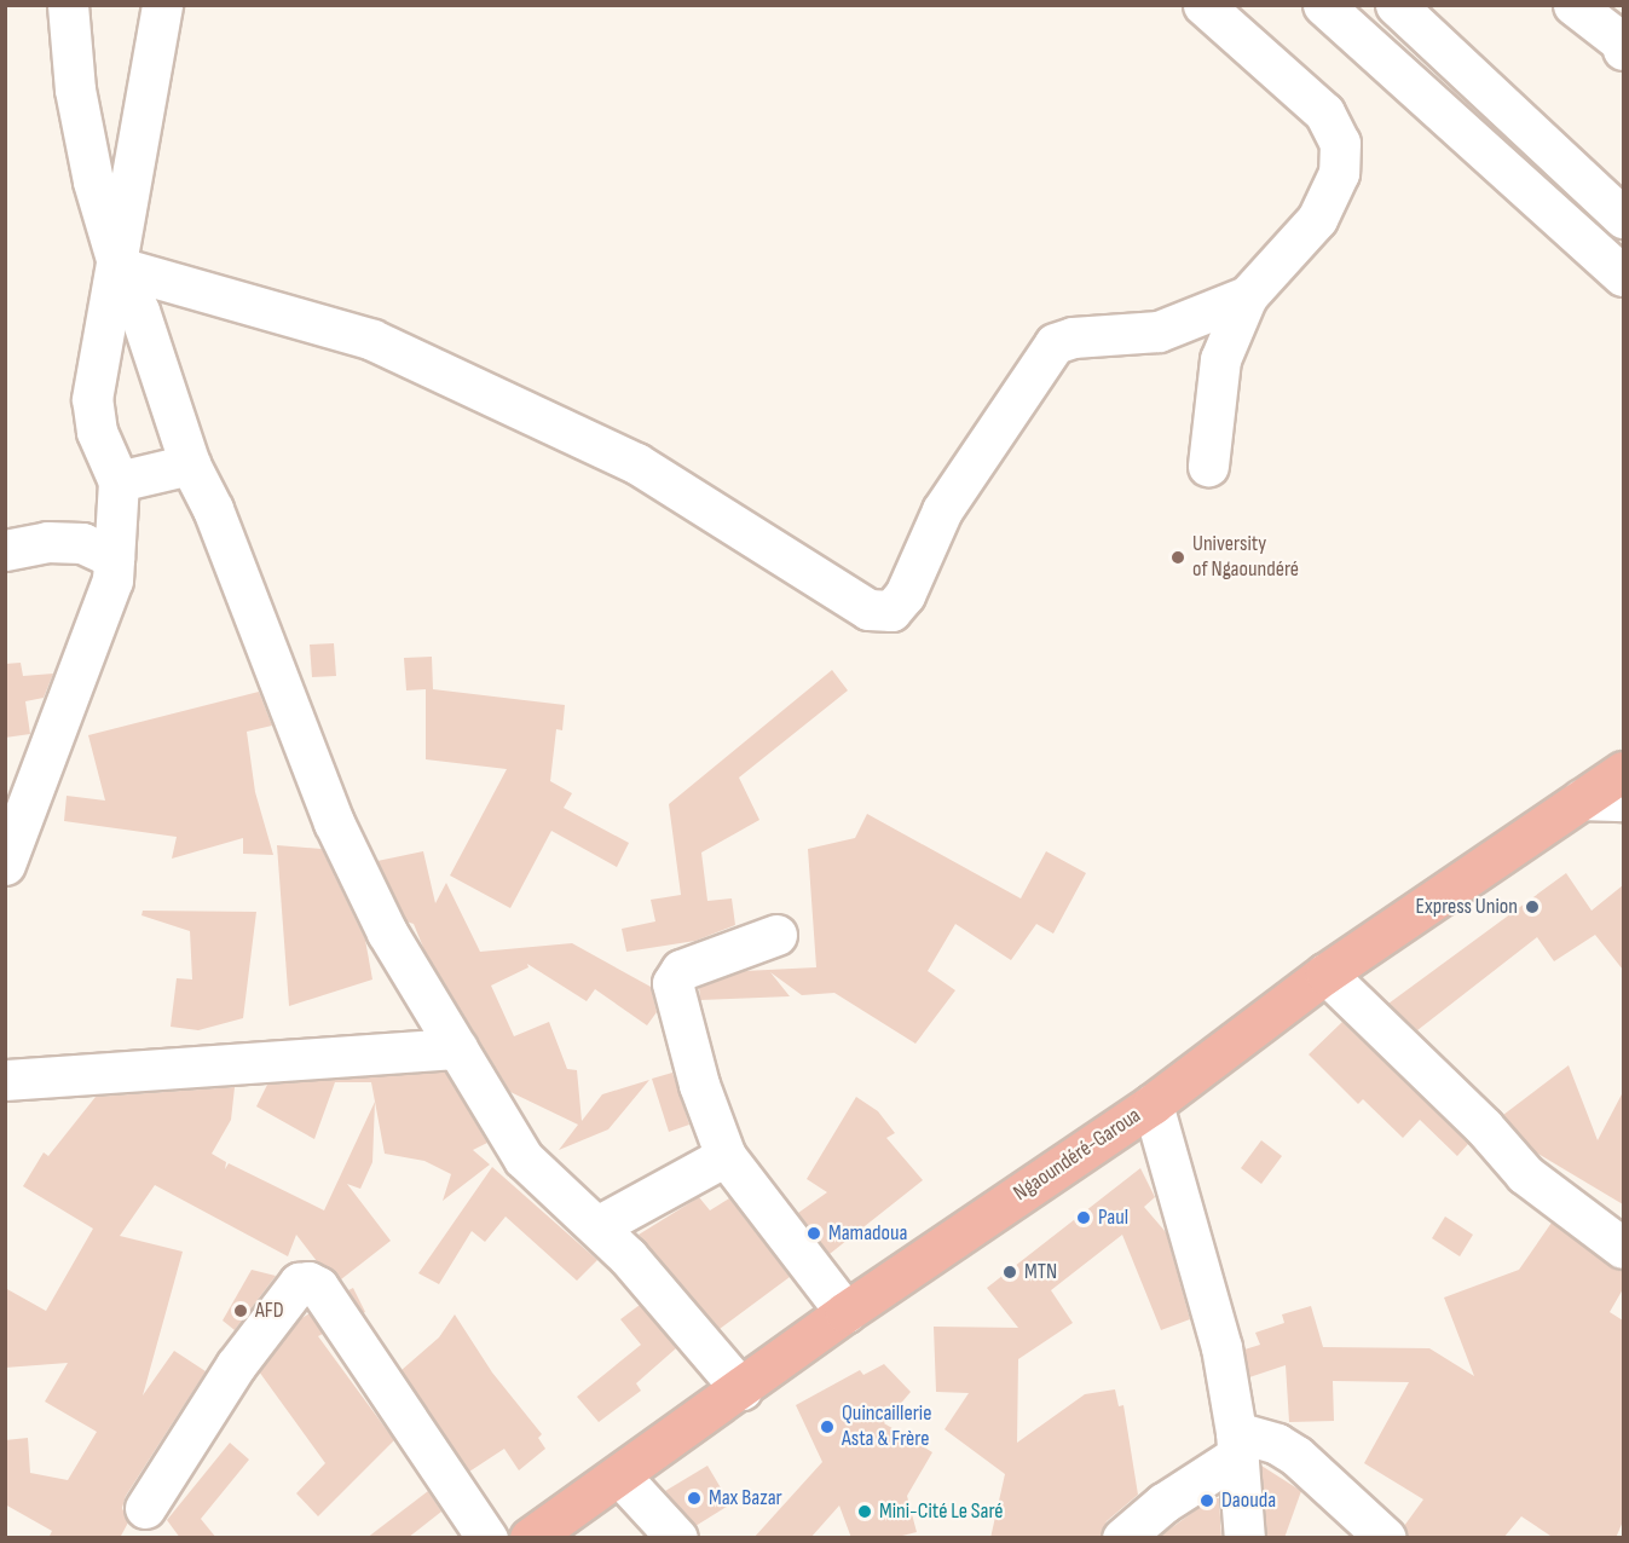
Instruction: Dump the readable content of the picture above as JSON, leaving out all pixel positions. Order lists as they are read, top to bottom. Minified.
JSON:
{"streets":{"highway":["Ngaoundéré-Garoua"]},"places":["University of Ngaoundéré","Express Union","Paul","Mamadoua","MTN","AFD","Quincaillerie Asta & Frère","Max Bazar","Daouda","Mini-Cité Le Saré"]}
